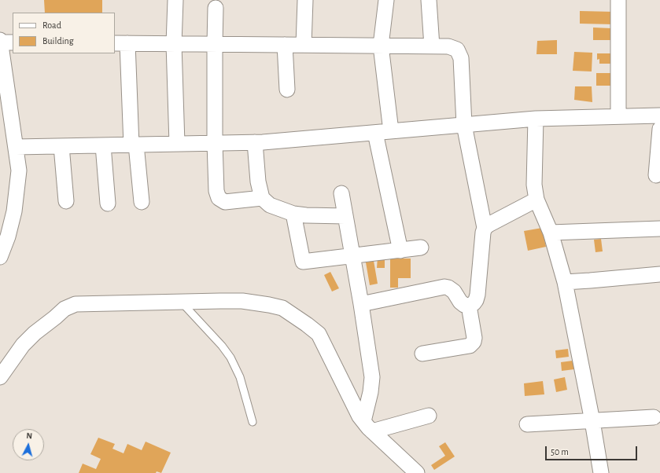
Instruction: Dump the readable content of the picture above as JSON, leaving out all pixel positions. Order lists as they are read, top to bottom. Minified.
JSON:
{"legend":["Road","Building"],"scale_bar":"50 m","north":"top"}
